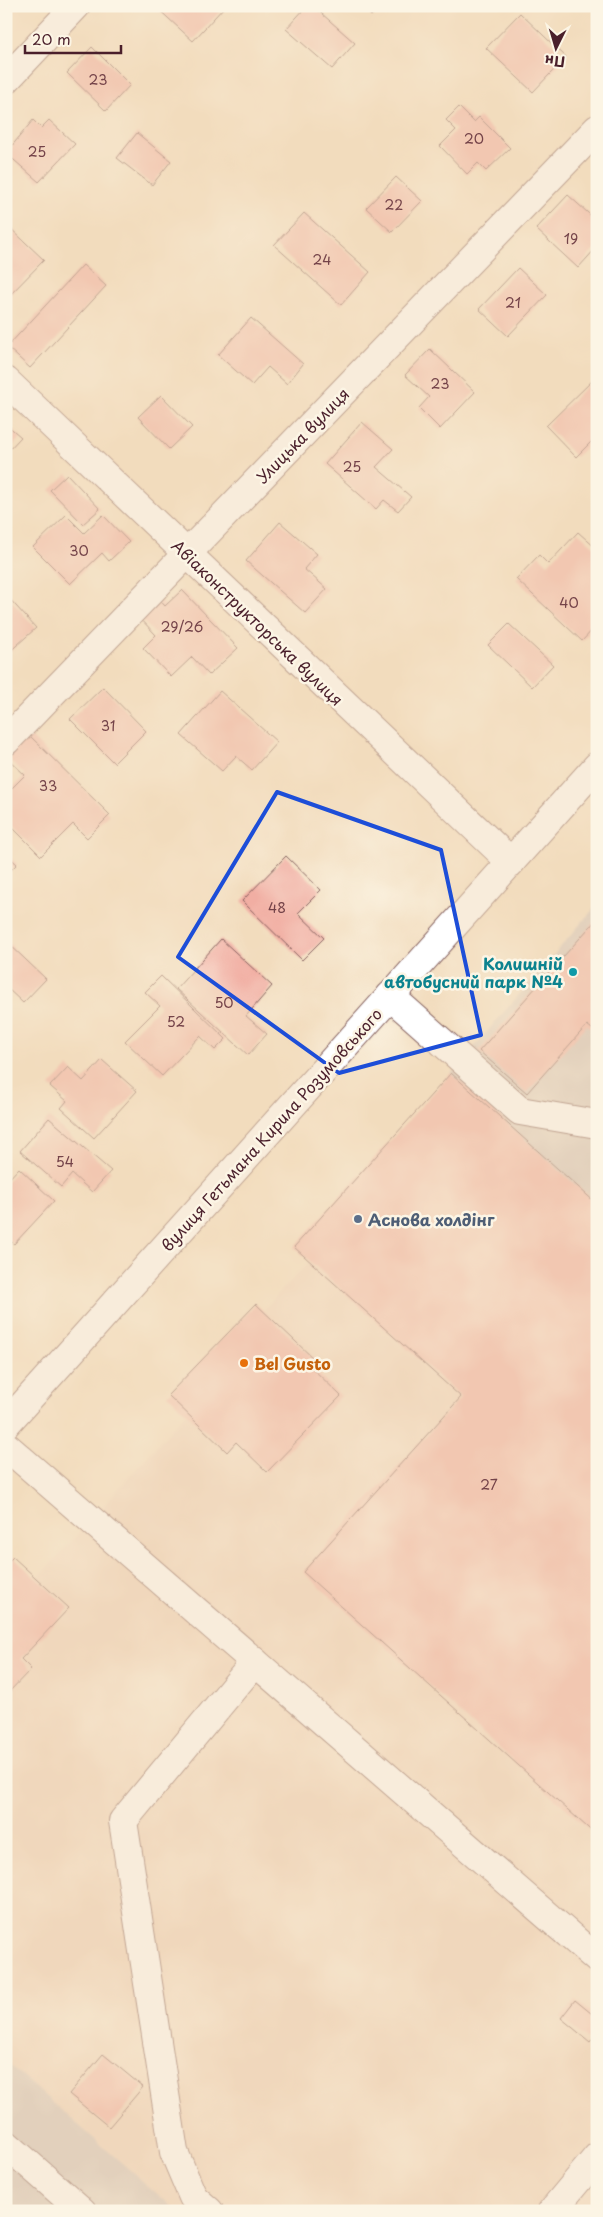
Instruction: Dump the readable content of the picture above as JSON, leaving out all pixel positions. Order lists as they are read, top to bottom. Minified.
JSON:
{"streets":{"street":["Улицька вулиця","Авіаконструкторська вулиця","вулиця Гетьмана Кирила Розумовського"]},"crossings":[["Улицька вулиця","Авіаконструкторська вулиця"],["Авіаконструкторська вулиця","вулиця Гетьмана Кирила Розумовського"]],"places":["Колишній автобусний парк №4","Аснова холдінг","Bel Gusto"],"house_numbers":["23","20","25","22","19","24","21","23","25","30","40","29/26","31","33","48","50","52","54","27"],"scale_bar":"20 m","north":"bottom"}
